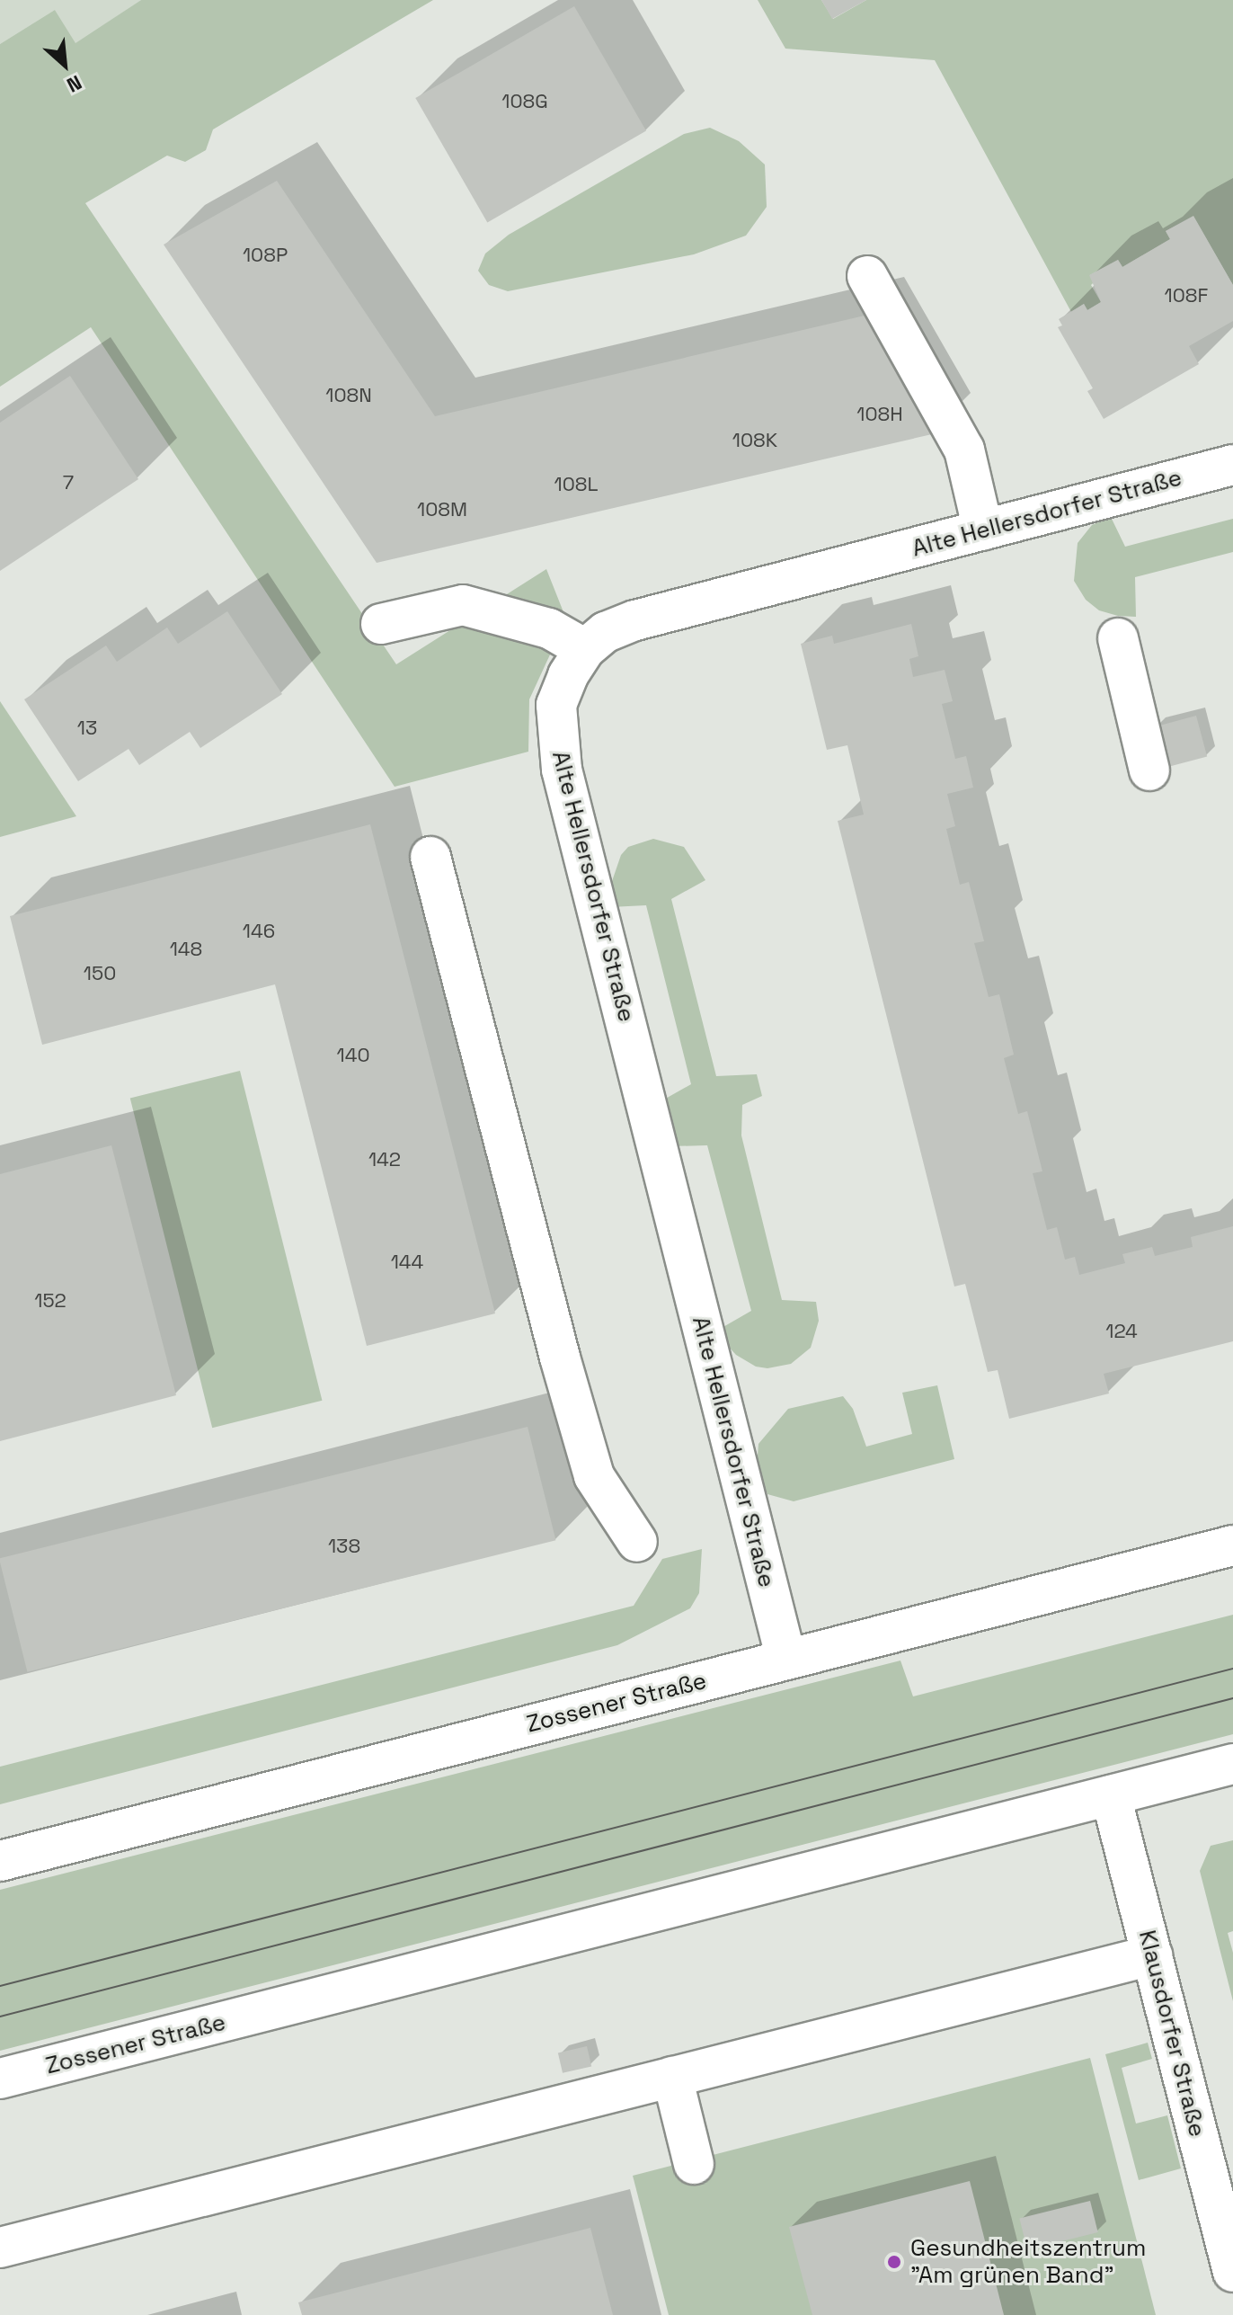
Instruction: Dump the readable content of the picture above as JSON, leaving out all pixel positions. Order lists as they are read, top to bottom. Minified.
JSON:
{"streets":{"street":["Alte Hellersdorfer Straße","Zossener Straße","Klausdorfer Straße"]},"crossings":[["Alte Hellersdorfer Straße","Zossener Straße"],["Zossener Straße","Klausdorfer Straße"]],"places":["Gesundheitszentrum \"Am grünen Band\""],"house_numbers":["108G","108P","108F","108N","108H","108K","7","108L","108M","13","146","148","150","140","142","144","152","124","138"],"north":"bottom right"}
